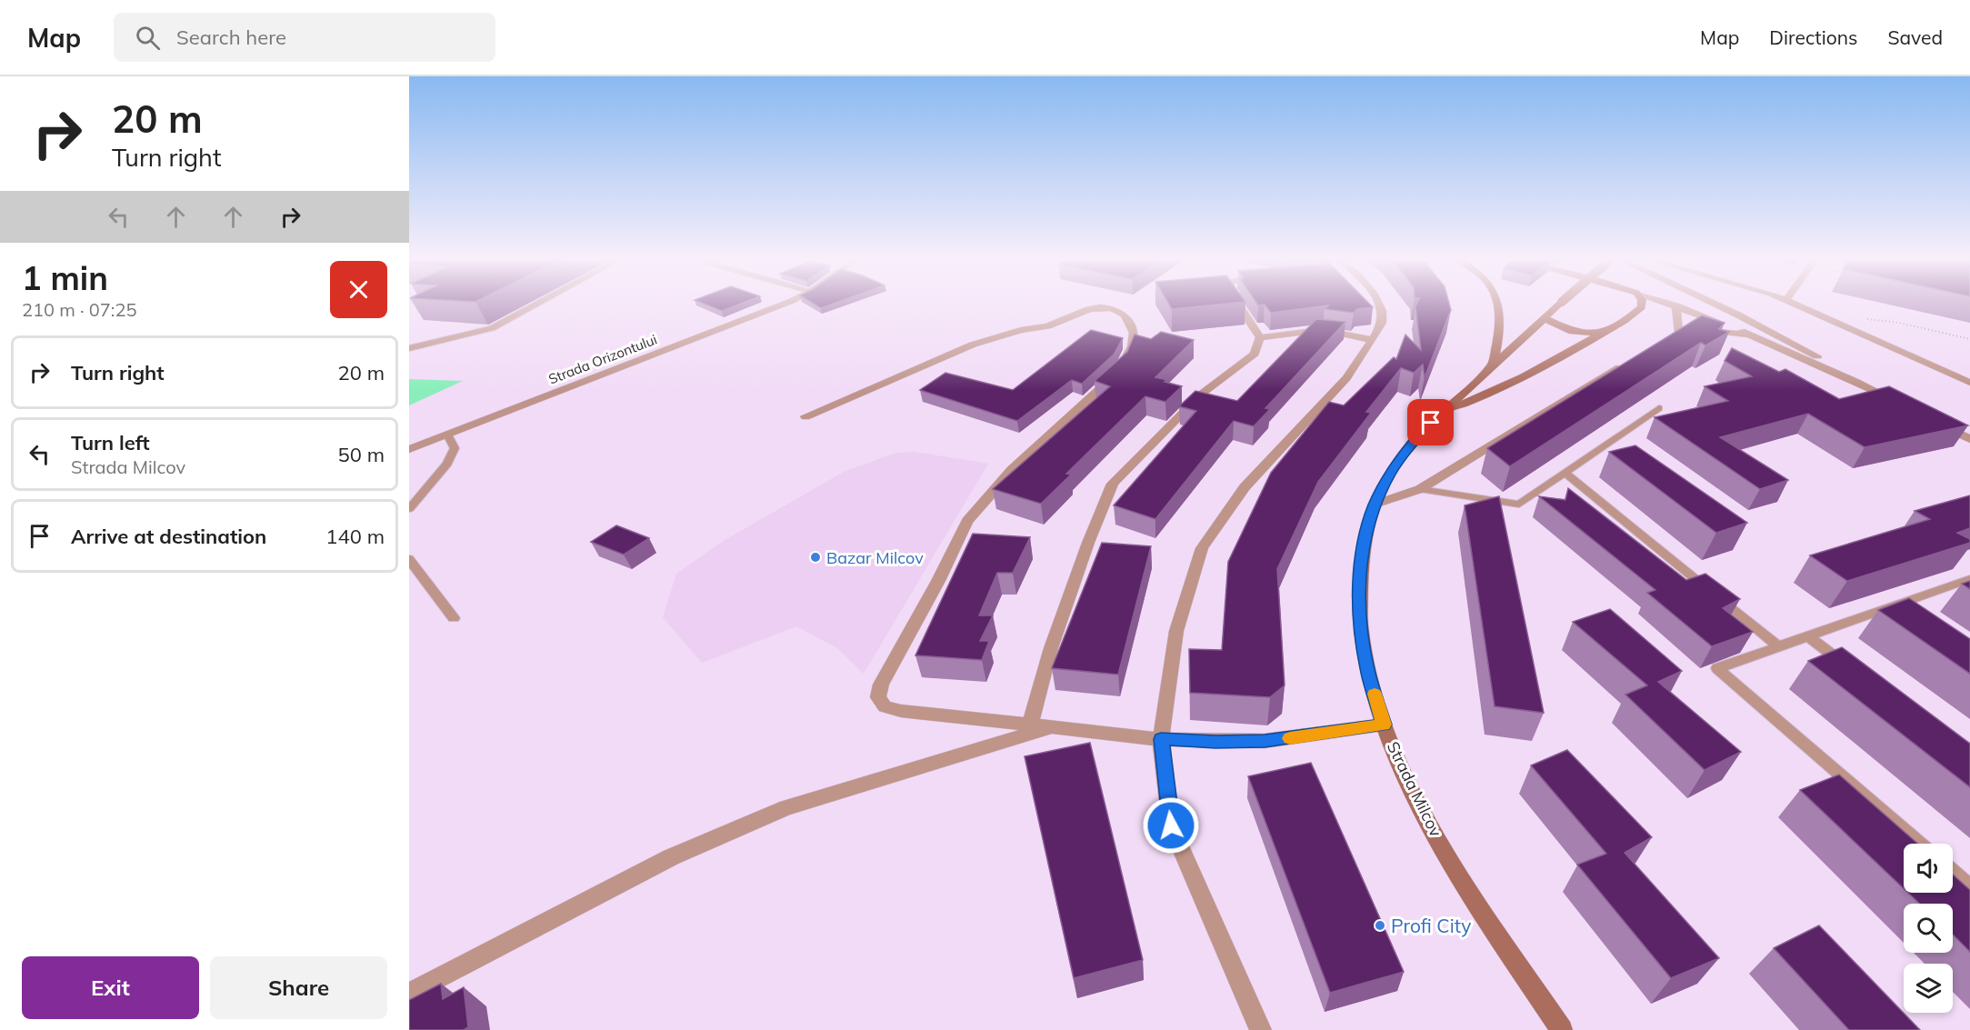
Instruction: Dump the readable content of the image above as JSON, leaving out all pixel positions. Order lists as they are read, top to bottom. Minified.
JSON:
{"streets":{"main road":["Strada Milcov"],"street":["Strada Orizontului"]},"places":["Bazar Milcov","Profi City"],"page":{"header":"Map","search":"Search here","nav":["Map","Directions","Saved"],"turn":["20 m","Turn right"],"heading":["1 min","210 m · 07:25"],"list":[{"name":"Turn right","value":"20 m"},{"name":"Turn left","note":"Strada Milcov","value":"50 m"},{"name":"Arrive at destination","value":"140 m"}],"buttons":["Exit","Share"]}}
